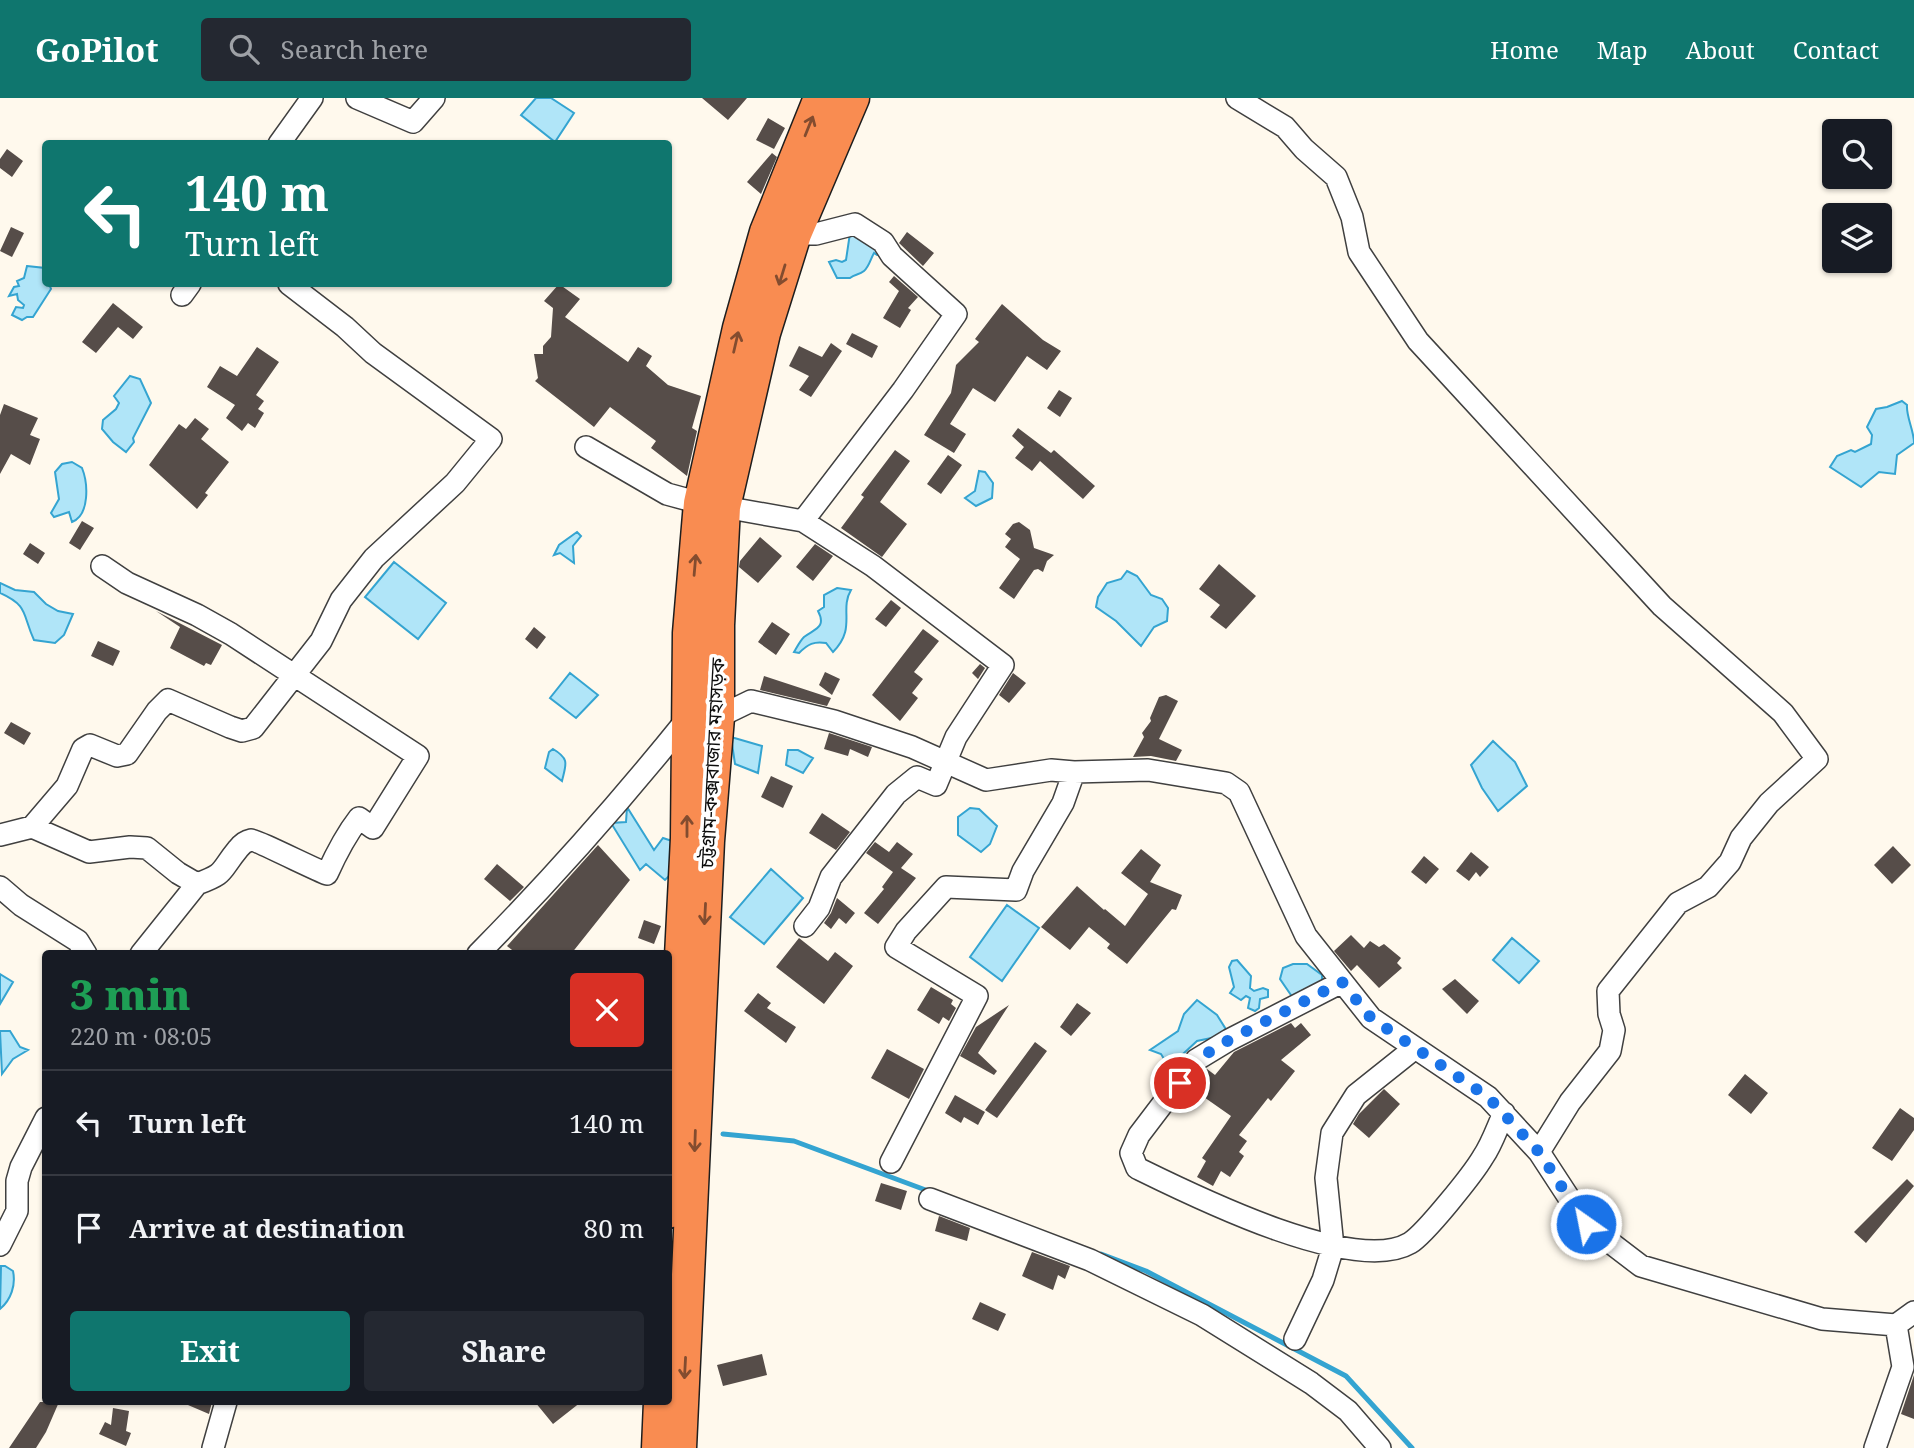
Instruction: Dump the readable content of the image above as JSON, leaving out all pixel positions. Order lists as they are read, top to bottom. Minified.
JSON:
{"streets":{"highway":["চট্টগ্রাম-কক্সবাজার মহাসড়ক"]},"page":{"header":"GoPilot","search":"Search here","nav":["Home","Map","About","Contact"],"turn":["140 m","Turn left"],"heading":["3 min","220 m · 08:05"],"list":[{"name":"Turn left","value":"140 m"},{"name":"Arrive at destination","value":"80 m"}],"buttons":["Exit","Share"]}}
